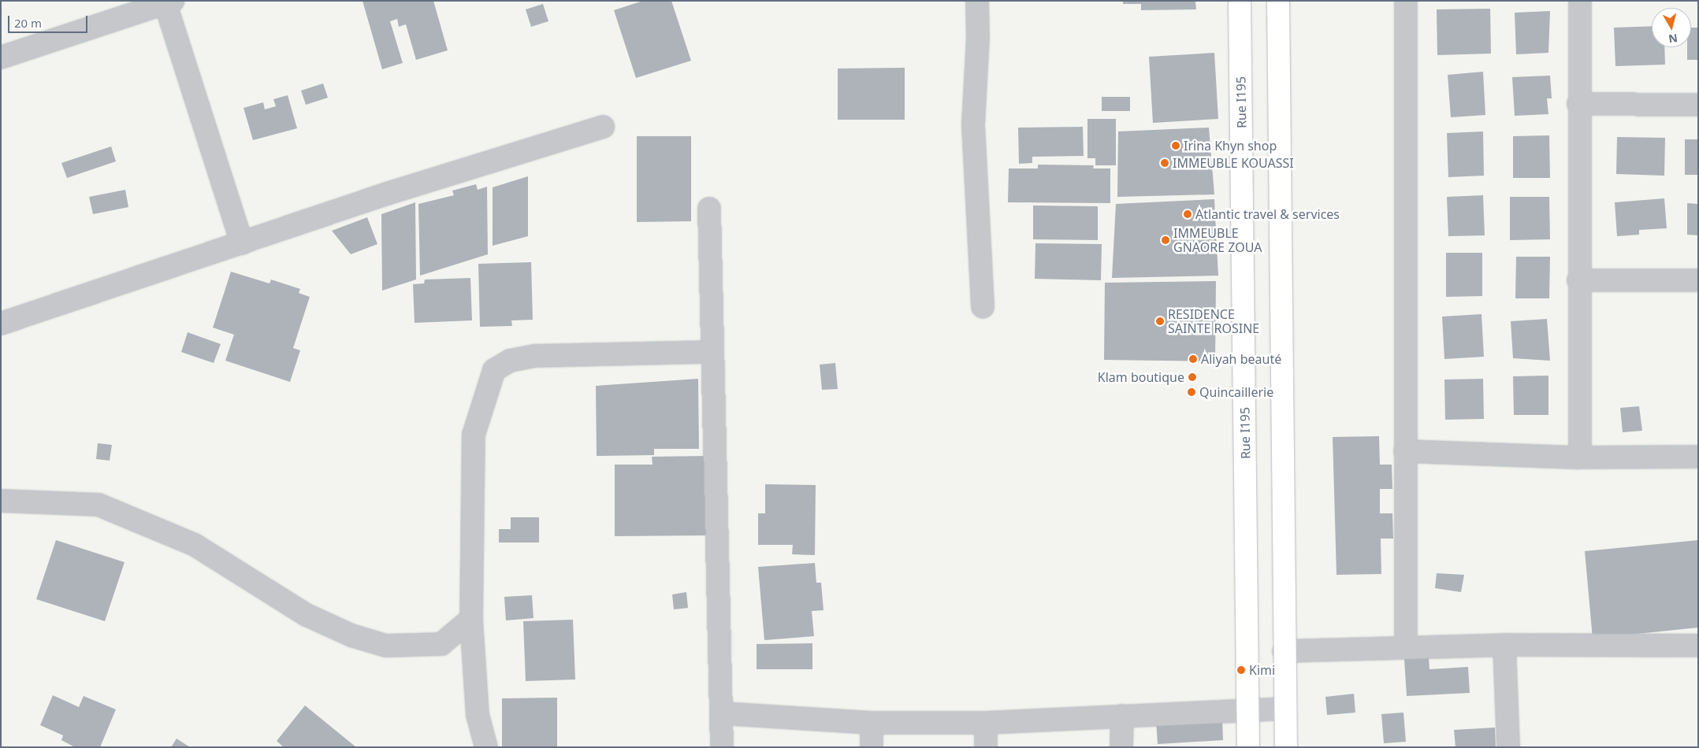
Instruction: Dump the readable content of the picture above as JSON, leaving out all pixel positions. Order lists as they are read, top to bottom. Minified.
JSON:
{"streets":{"main road":["Rue I195"]},"places":["Irina Khyn shop","IMMEUBLE KOUASSI","Atlantic travel & services","IMMEUBLE GNAORE ZOUA","RESIDENCE SAINTE ROSINE","Aliyah beauté","Klam boutique","Quincaillerie","Kimi"],"scale_bar":"20 m","north":"bottom"}
